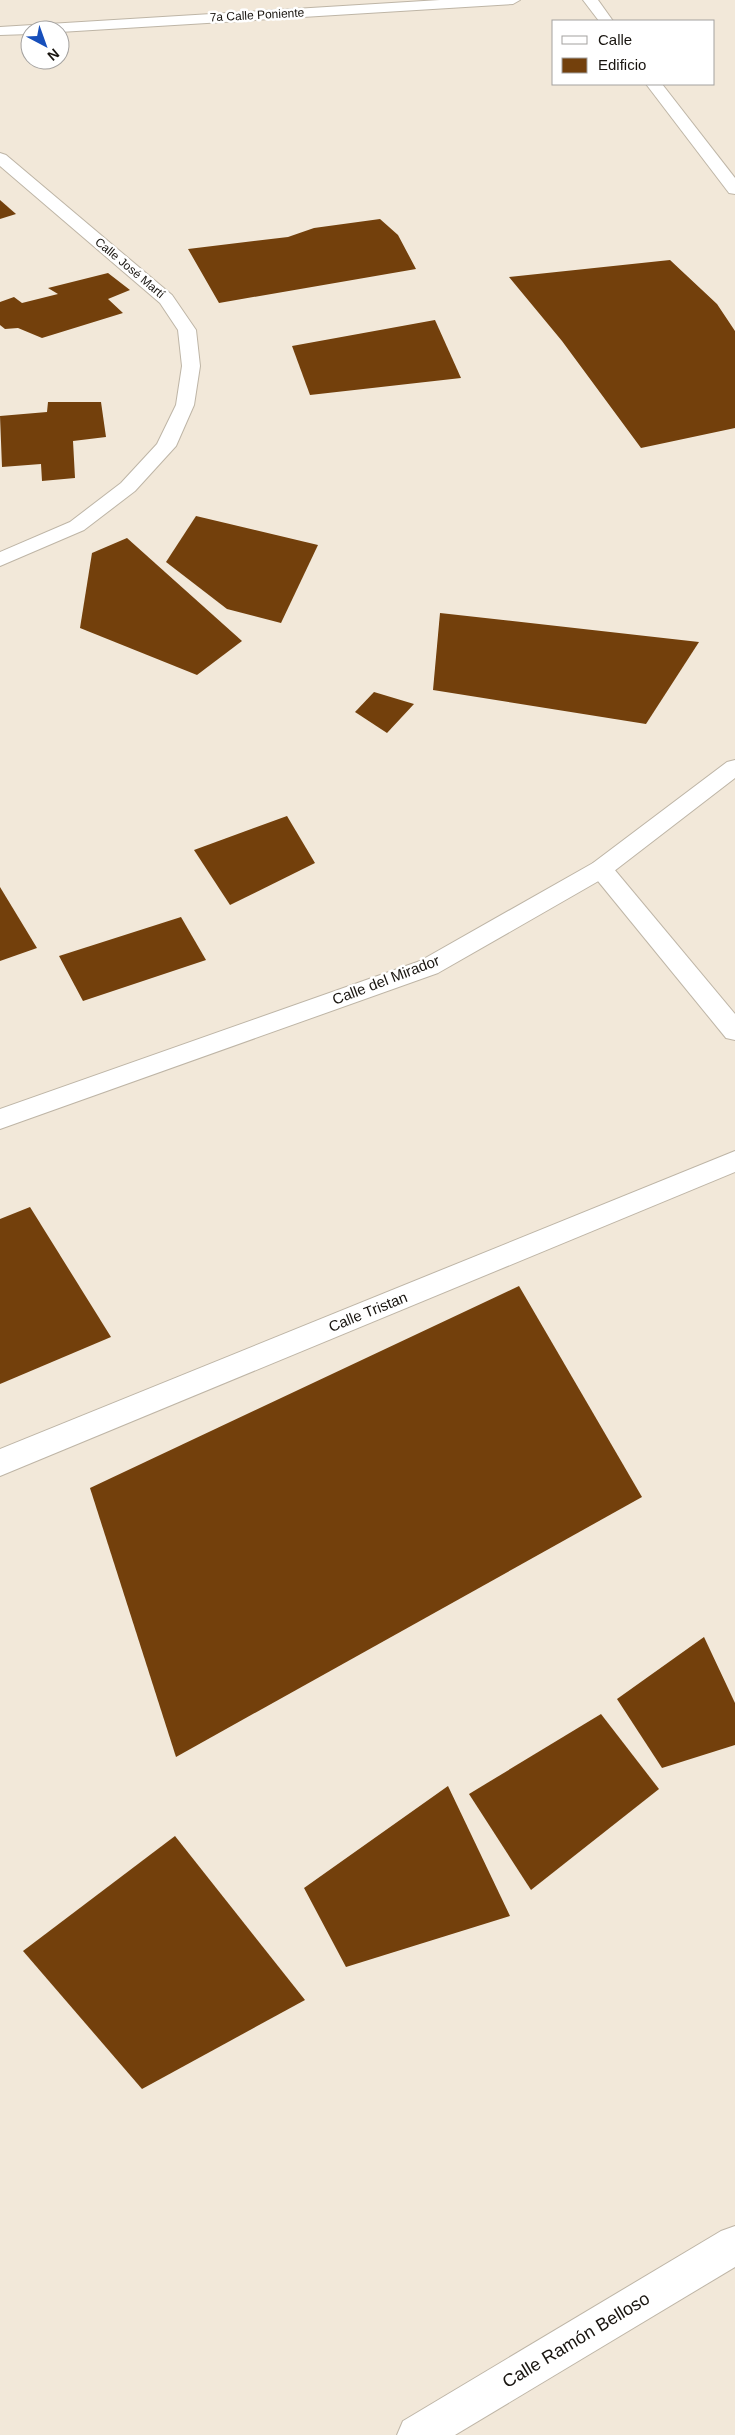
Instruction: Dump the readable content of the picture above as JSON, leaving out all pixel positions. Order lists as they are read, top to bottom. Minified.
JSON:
{"streets":{"street":["7a Calle Poniente","Calle José Martí","Calle del Mirador","Calle Tristan","Calle Ramón Belloso"]},"legend":["Calle","Edificio"],"north":"bottom right"}
